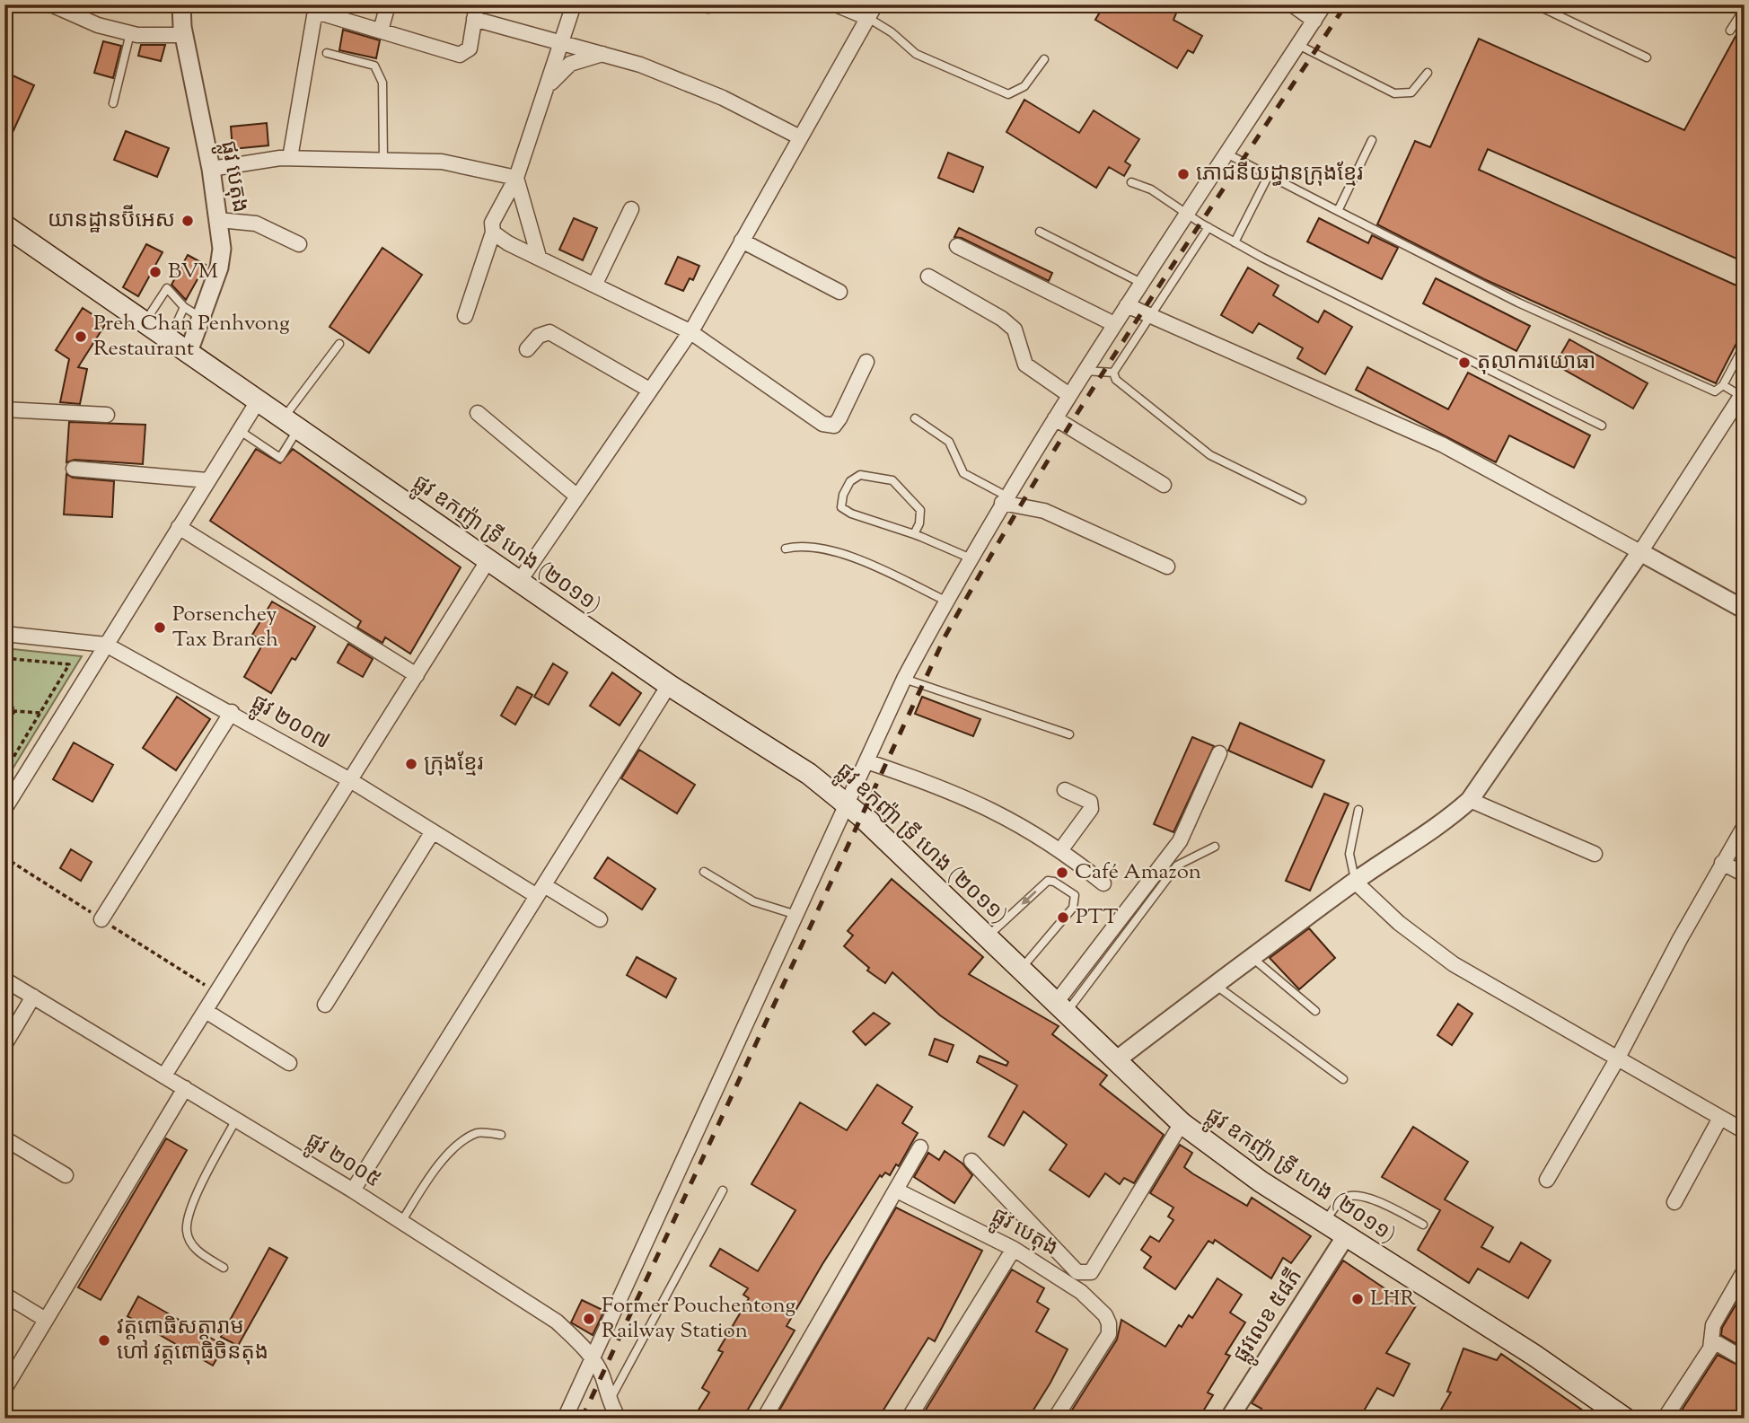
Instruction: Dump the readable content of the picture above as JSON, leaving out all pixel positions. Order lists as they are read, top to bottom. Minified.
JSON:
{"streets":{"main road":["ផ្លូវ ឧកញ៉ា ទ្រី ហេង (២០១១)"],"street":["ផ្លូវ បេតុង","ផ្លូវ ២០០៧","ផ្លូវ ២០០៥","ផ្លូវលេខ ៥៨ភី"]},"crossings":[["ផ្លូវ បេតុង","ផ្លូវ ឧកញ៉ា ទ្រី ហេង (២០១១)"],["ផ្លូវ ឧកញ៉ា ទ្រី ហេង (២០១១)","ផ្លូវលេខ ៥៨ភី"]],"places":["ភោជនីយដ្ធានក្រុងខ្មែរ","យានដ្ឋានប៊ីអេស","BVM","Preh Chan Penhvong Restaurant","តុលាការយោធា","Porsenchey Tax Branch","ក្រុងខ្មែរ","Café Amazon","PTT","LHR","Former Pouchentong Railway Station","វត្តពោធិសត្តារាម ហៅ វត្តពោធិចិនតុង"]}
